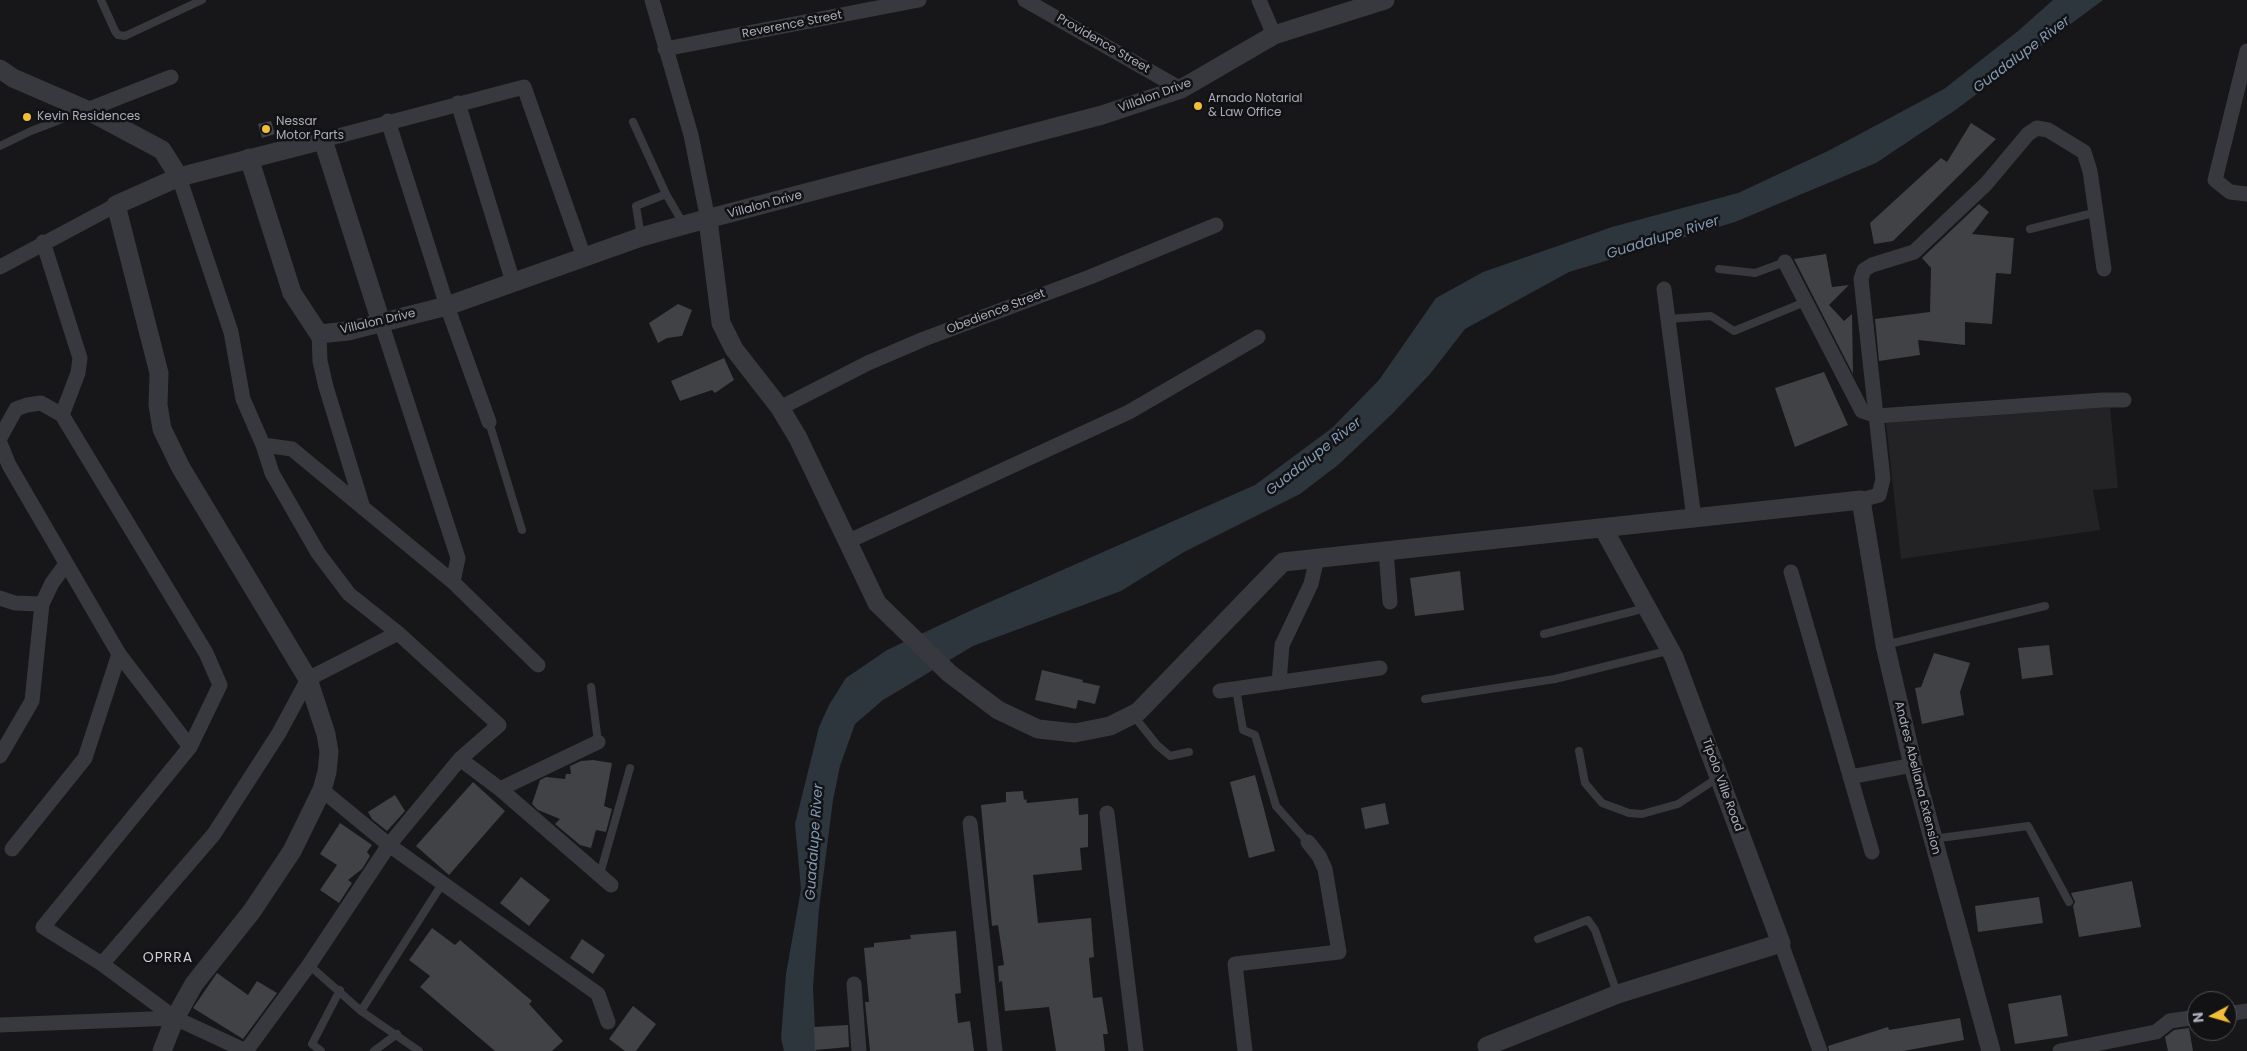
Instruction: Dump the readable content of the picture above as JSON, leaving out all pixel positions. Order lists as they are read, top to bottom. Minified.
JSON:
{"streets":{"street":["Reverence Street","Providence Street","Villalon Drive","Obedience Street","Andres Abellana Extension","Tipolo Ville Road"]},"crossings":[["Providence Street","Villalon Drive"]],"districts":["OPRRA"],"water":["Guadalupe River"],"places":["Arnado Notarial & Law Office","Kevin Residences","Nessar Motor Parts"],"north":"left"}
